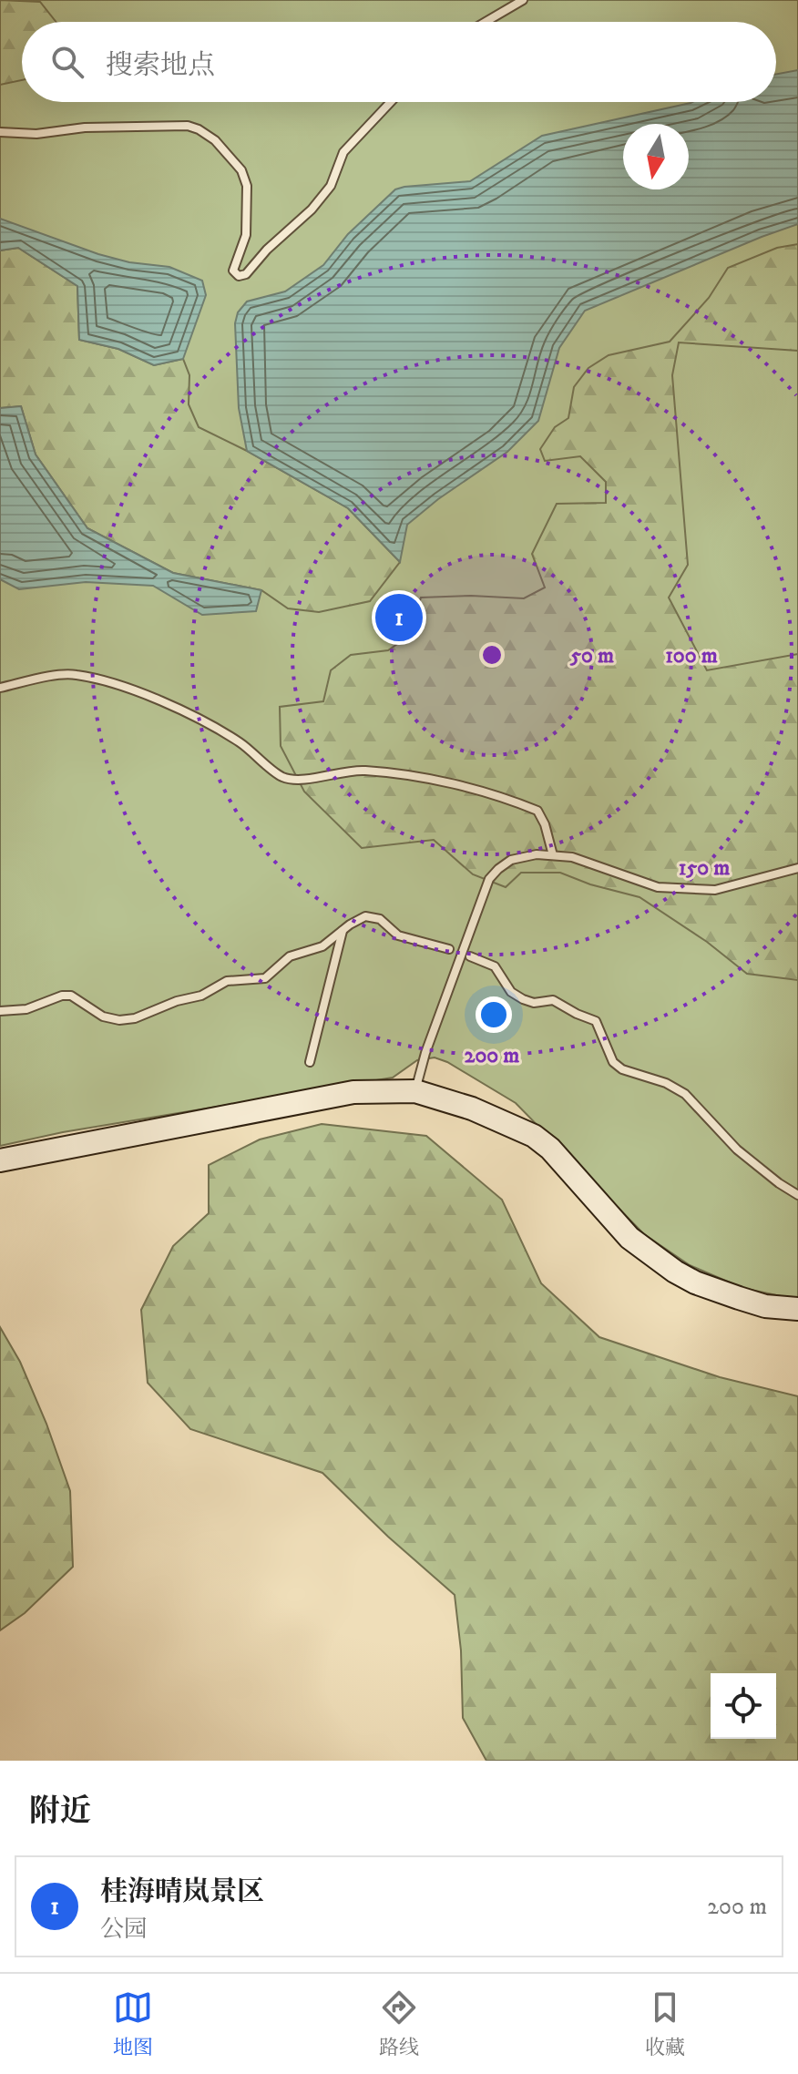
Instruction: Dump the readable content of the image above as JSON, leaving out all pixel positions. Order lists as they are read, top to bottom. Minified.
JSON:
{"north":"bottom","page":{"search":"搜索地点","pins":"1","heading":"附近","list":[{"mark":"1","name":"桂海晴岚景区","note":"公园","value":"200 m"}],"nav":["地图","路线","收藏"]},"rings":["50 m","100 m","150 m","200 m"]}
